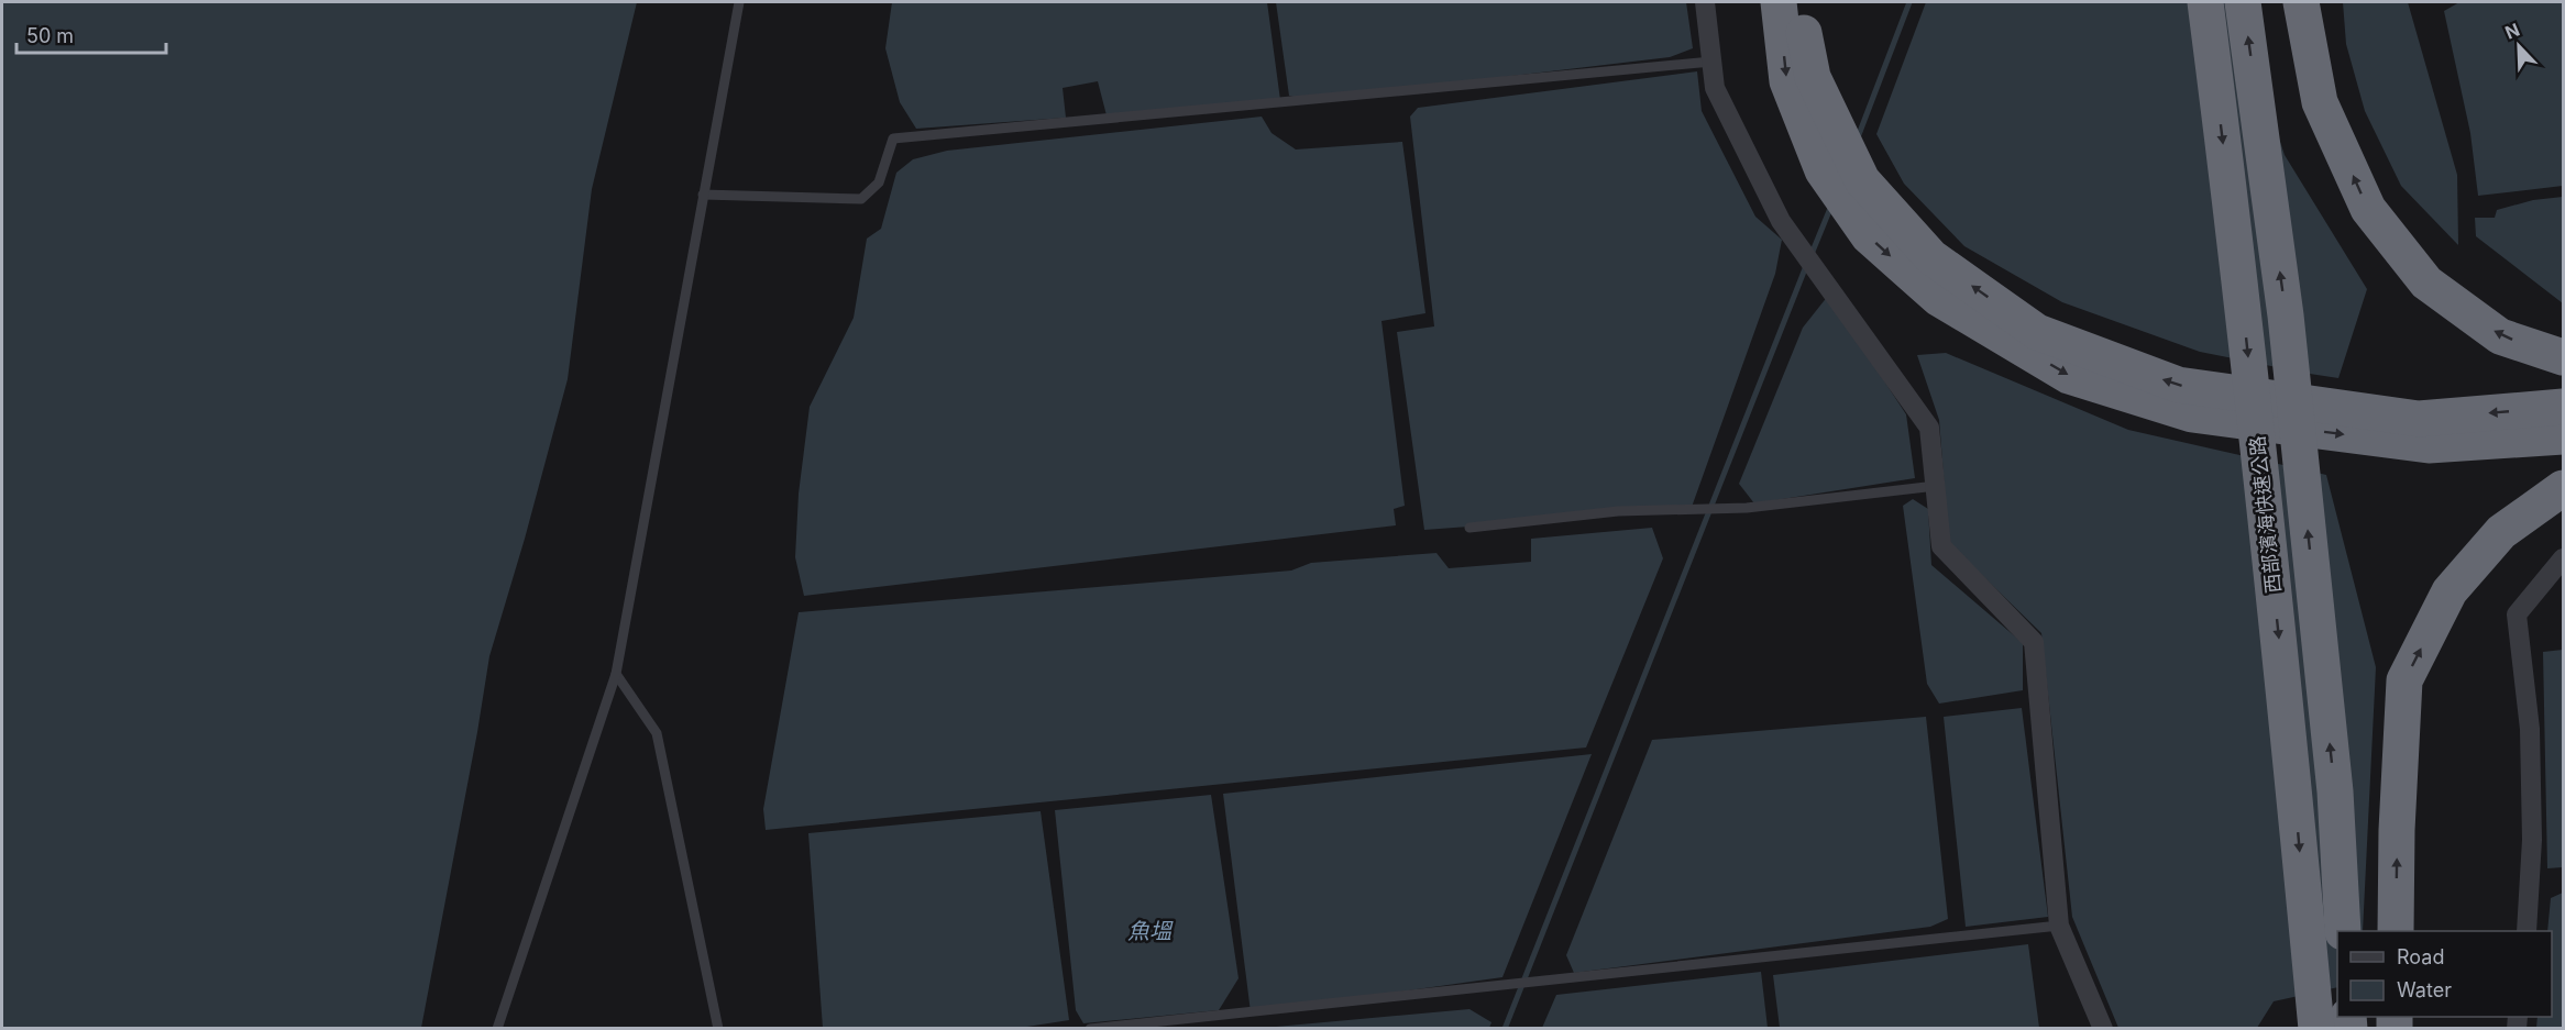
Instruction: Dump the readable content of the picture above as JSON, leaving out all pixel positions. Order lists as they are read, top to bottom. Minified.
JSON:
{"streets":{"highway":["西部濱海快速公路"]},"water":["魚塭"],"legend":["Road","Water"],"scale_bar":"50 m","north":"top left"}
